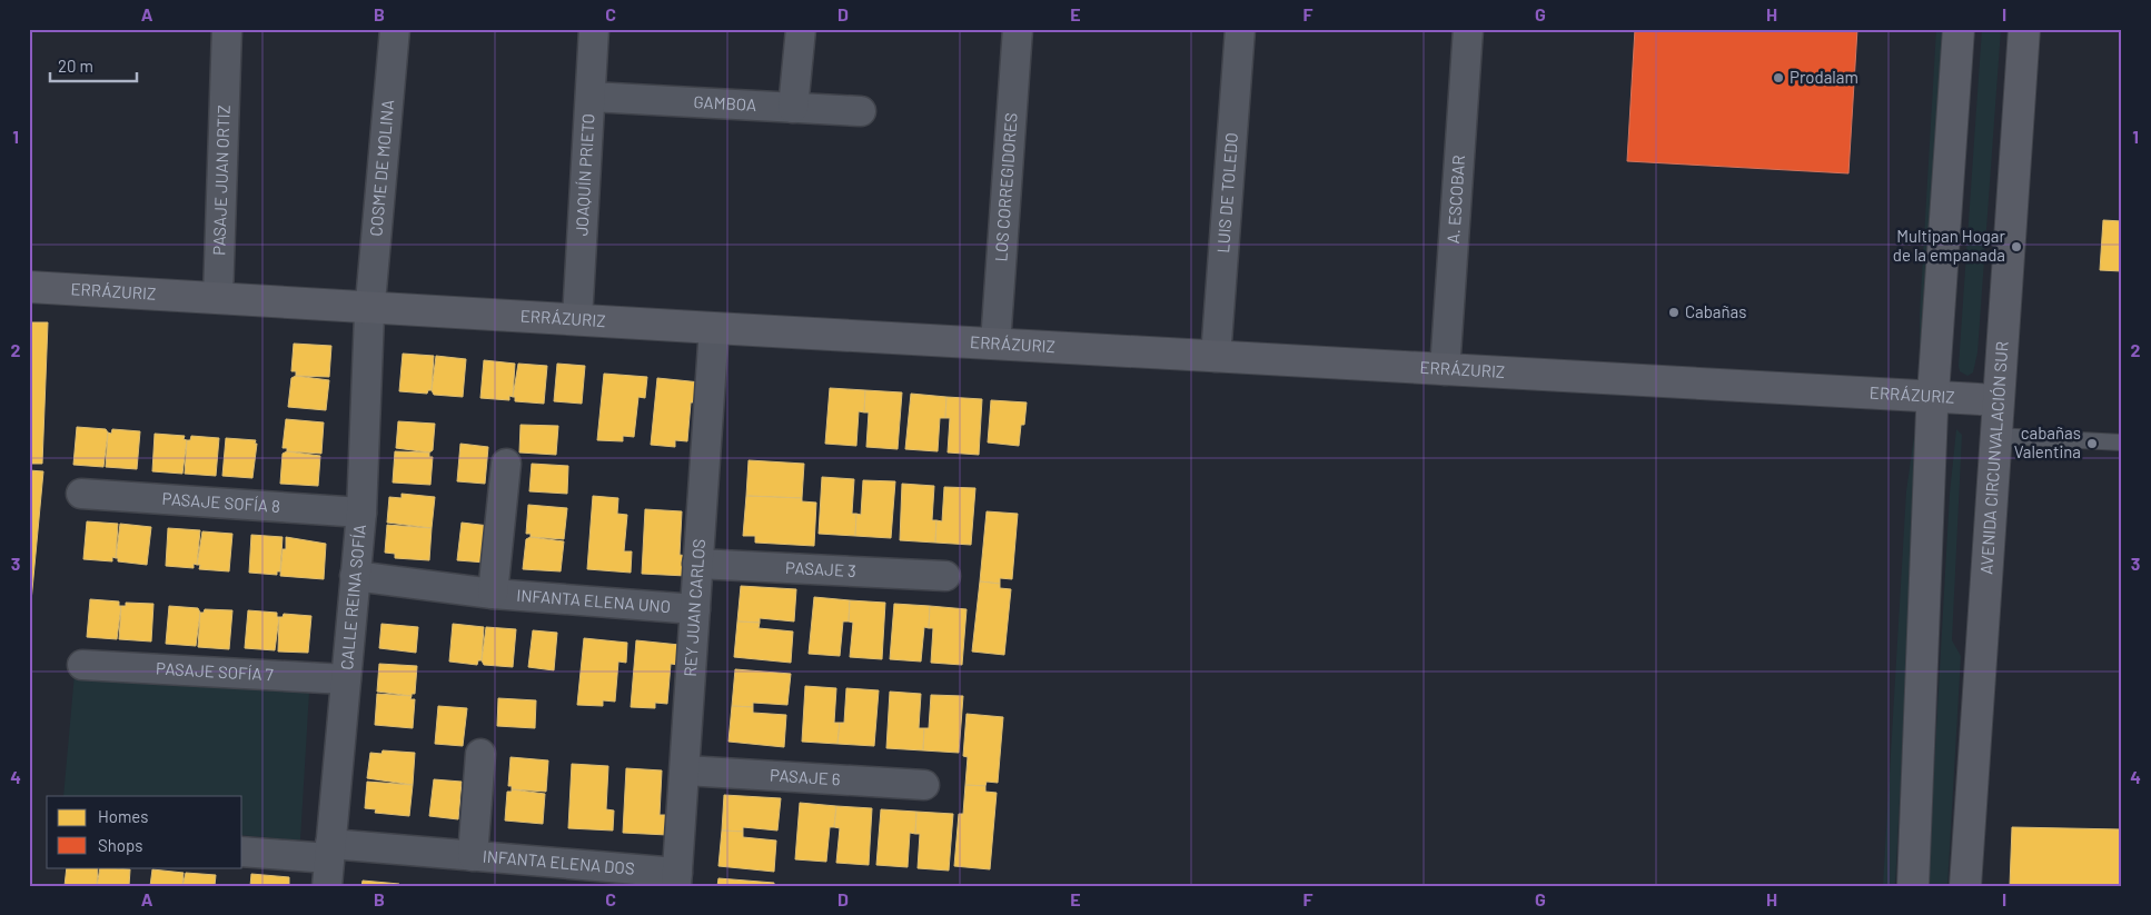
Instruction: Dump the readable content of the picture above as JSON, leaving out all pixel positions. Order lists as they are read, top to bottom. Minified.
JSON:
{"streets":{"street":["GAMBOA","COSME DE MOLINA","JOAQUÍN PRIETO","PASAJE JUAN ORTIZ","LOS CORREGIDORES","LUIS DE TOLEDO","A. ESCOBAR","ERRÁZURIZ","AVENIDA CIRCUNVALACIÓN SUR","PASAJE SOFÍA 8","PASAJE 3","CALLE REINA SOFÍA","INFANTA ELENA UNO","REY JUAN CARLOS","PASAJE SOFÍA 7","PASAJE 6","INFANTA ELENA DOS"]},"crossings":[["GAMBOA","JOAQUÍN PRIETO"],["COSME DE MOLINA","ERRÁZURIZ"],["COSME DE MOLINA","CALLE REINA SOFÍA"],["JOAQUÍN PRIETO","ERRÁZURIZ"],["PASAJE JUAN ORTIZ","ERRÁZURIZ"],["LOS CORREGIDORES","ERRÁZURIZ"],["LUIS DE TOLEDO","ERRÁZURIZ"],["A. ESCOBAR","ERRÁZURIZ"],["ERRÁZURIZ","AVENIDA CIRCUNVALACIÓN SUR"],["ERRÁZURIZ","CALLE REINA SOFÍA"],["ERRÁZURIZ","REY JUAN CARLOS"],["PASAJE SOFÍA 8","CALLE REINA SOFÍA"],["PASAJE 3","REY JUAN CARLOS"],["CALLE REINA SOFÍA","INFANTA ELENA UNO"],["CALLE REINA SOFÍA","PASAJE SOFÍA 7"],["CALLE REINA SOFÍA","INFANTA ELENA DOS"],["INFANTA ELENA UNO","REY JUAN CARLOS"],["REY JUAN CARLOS","PASAJE 6"],["REY JUAN CARLOS","INFANTA ELENA DOS"]],"places":["Prodalam","Multipan Hogar de la empanada","Cabañas","cabañas Valentina"],"legend":["Homes","Shops"],"scale_bar":"20 m","grid":{"columns":["A","B","C","D","E","F","G","H","I"],"rows":["1","2","3","4"]}}
